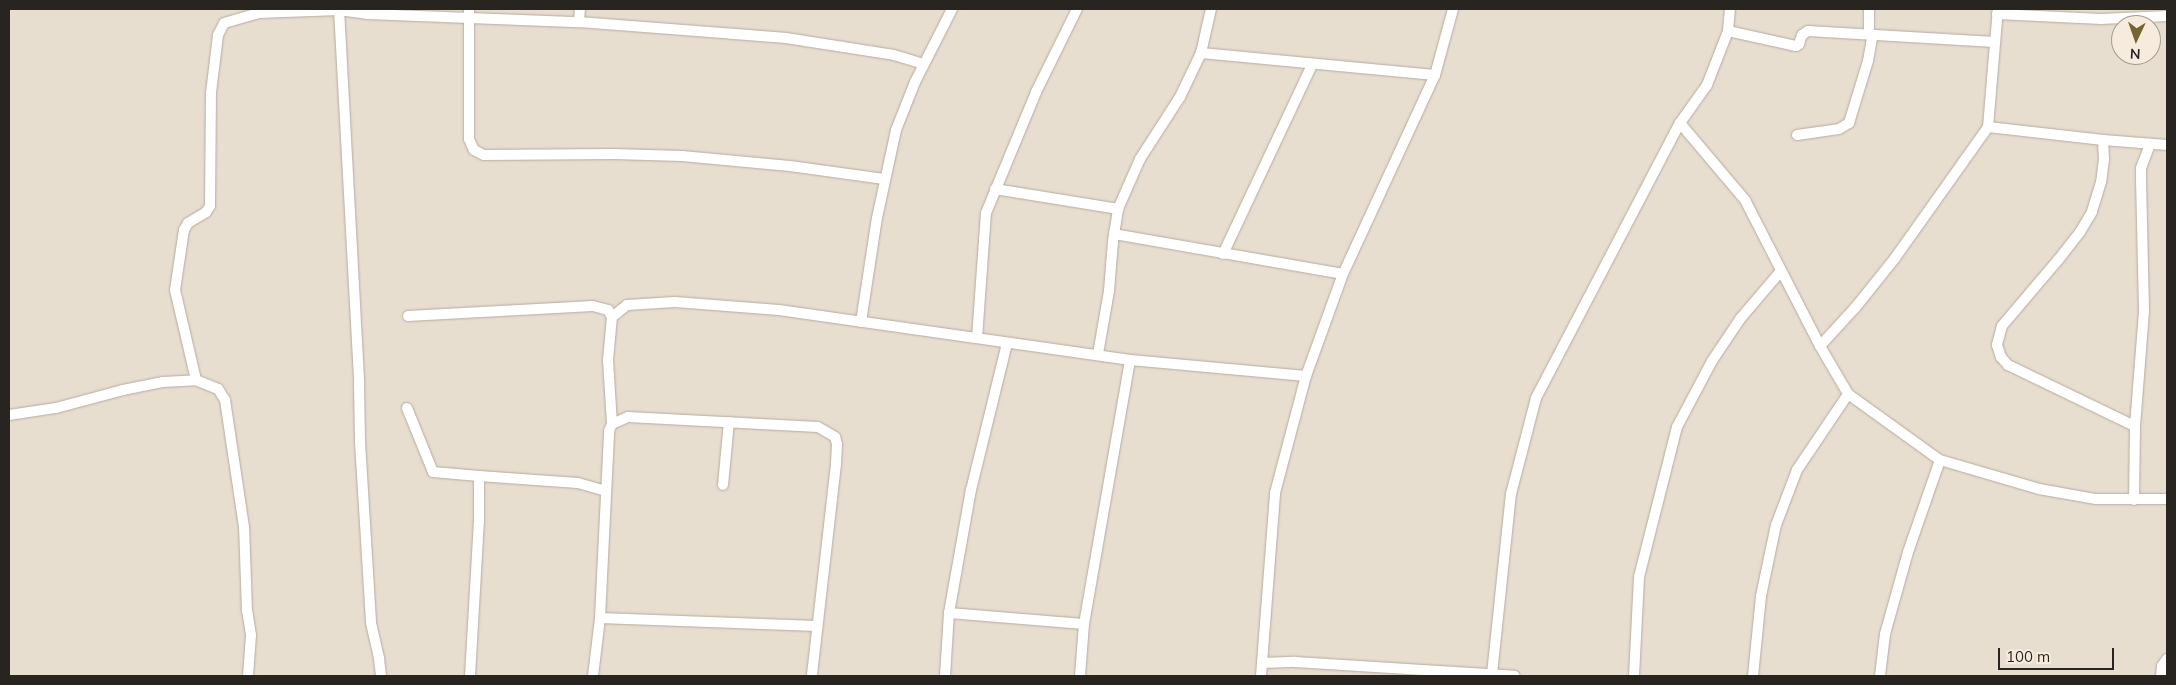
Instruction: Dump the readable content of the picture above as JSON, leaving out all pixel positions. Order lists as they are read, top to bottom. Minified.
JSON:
{"scale_bar":"100 m","north":"bottom"}
